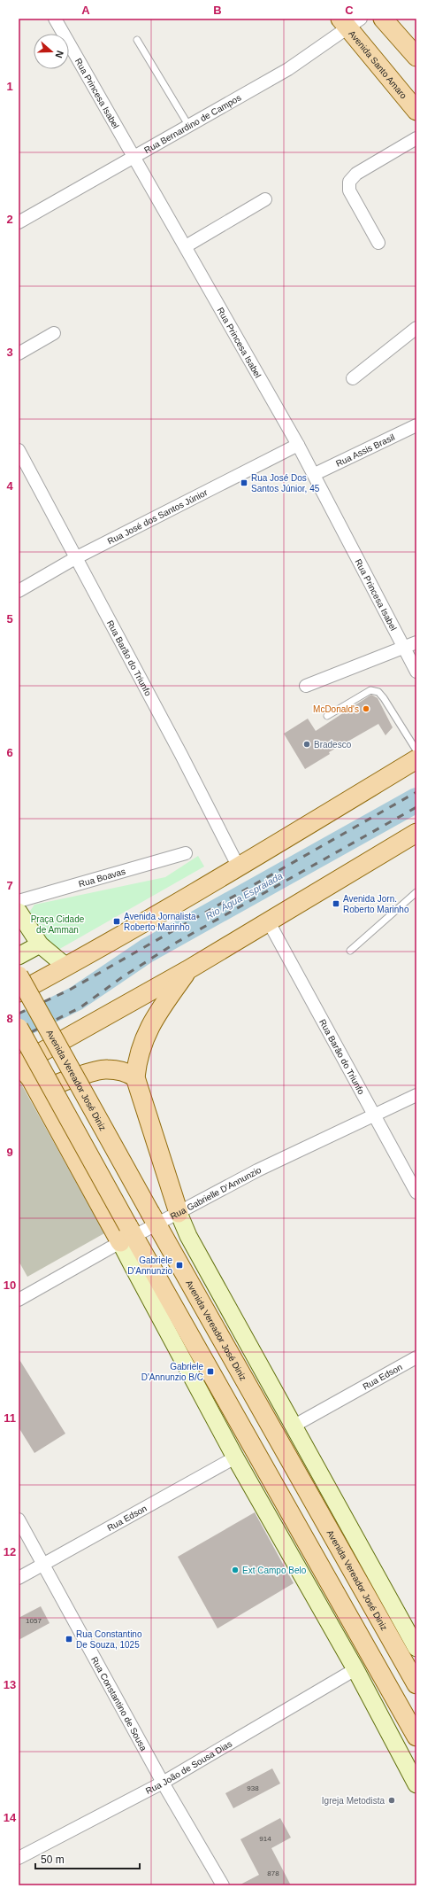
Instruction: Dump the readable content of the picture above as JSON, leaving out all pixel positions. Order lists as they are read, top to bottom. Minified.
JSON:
{"streets":{"main road":["Avenida Santo Amaro","Avenida Vereador José Diniz"],"street":["Rua Princesa Isabel","Rua Bernardino de Campos","Rua Assis Brasil","Rua José dos Santos Júnior","Rua Barão do Triunfo","Rua Boavas","Rua Gabrielle D'Annunzio","Rua Edson","Rua Constantino de Sousa","Rua João de Sousa Dias"]},"crossings":[["Avenida Santo Amaro","Rua Bernardino de Campos"],["Rua Princesa Isabel","Rua Bernardino de Campos"],["Rua Princesa Isabel","Rua Assis Brasil"],["Rua Princesa Isabel","Rua José dos Santos Júnior"],["Rua José dos Santos Júnior","Rua Barão do Triunfo"],["Rua Barão do Triunfo","Rua Gabrielle D'Annunzio"],["Avenida Vereador José Diniz","Rua Gabrielle D'Annunzio"],["Avenida Vereador José Diniz","Rua Edson"],["Rua Edson","Rua Constantino de Sousa"],["Rua Constantino de Sousa","Rua João de Sousa Dias"]],"water":["Rio Água Espraiada"],"parks":["Praça Cidade de Amman"],"places":{"transit":["Rua José Dos Santos Júnior, 45","Avenida Jorn. Roberto Marinho","Avenida Jornalista Roberto Marinho","Gabriele D'Annunzio","Gabriele D'Annunzio B/C","Rua Constantino De Souza, 1025"],"other":["McDonald's","Bradesco","Ext Campo Belo","Igreja Metodista"]},"house_numbers":["1057","938","914","878"],"scale_bar":"50 m","north":"right","grid":{"columns":["A","B","C"],"rows":["1","2","3","4","5","6","7","8","9","10","11","12","13","14"]}}
